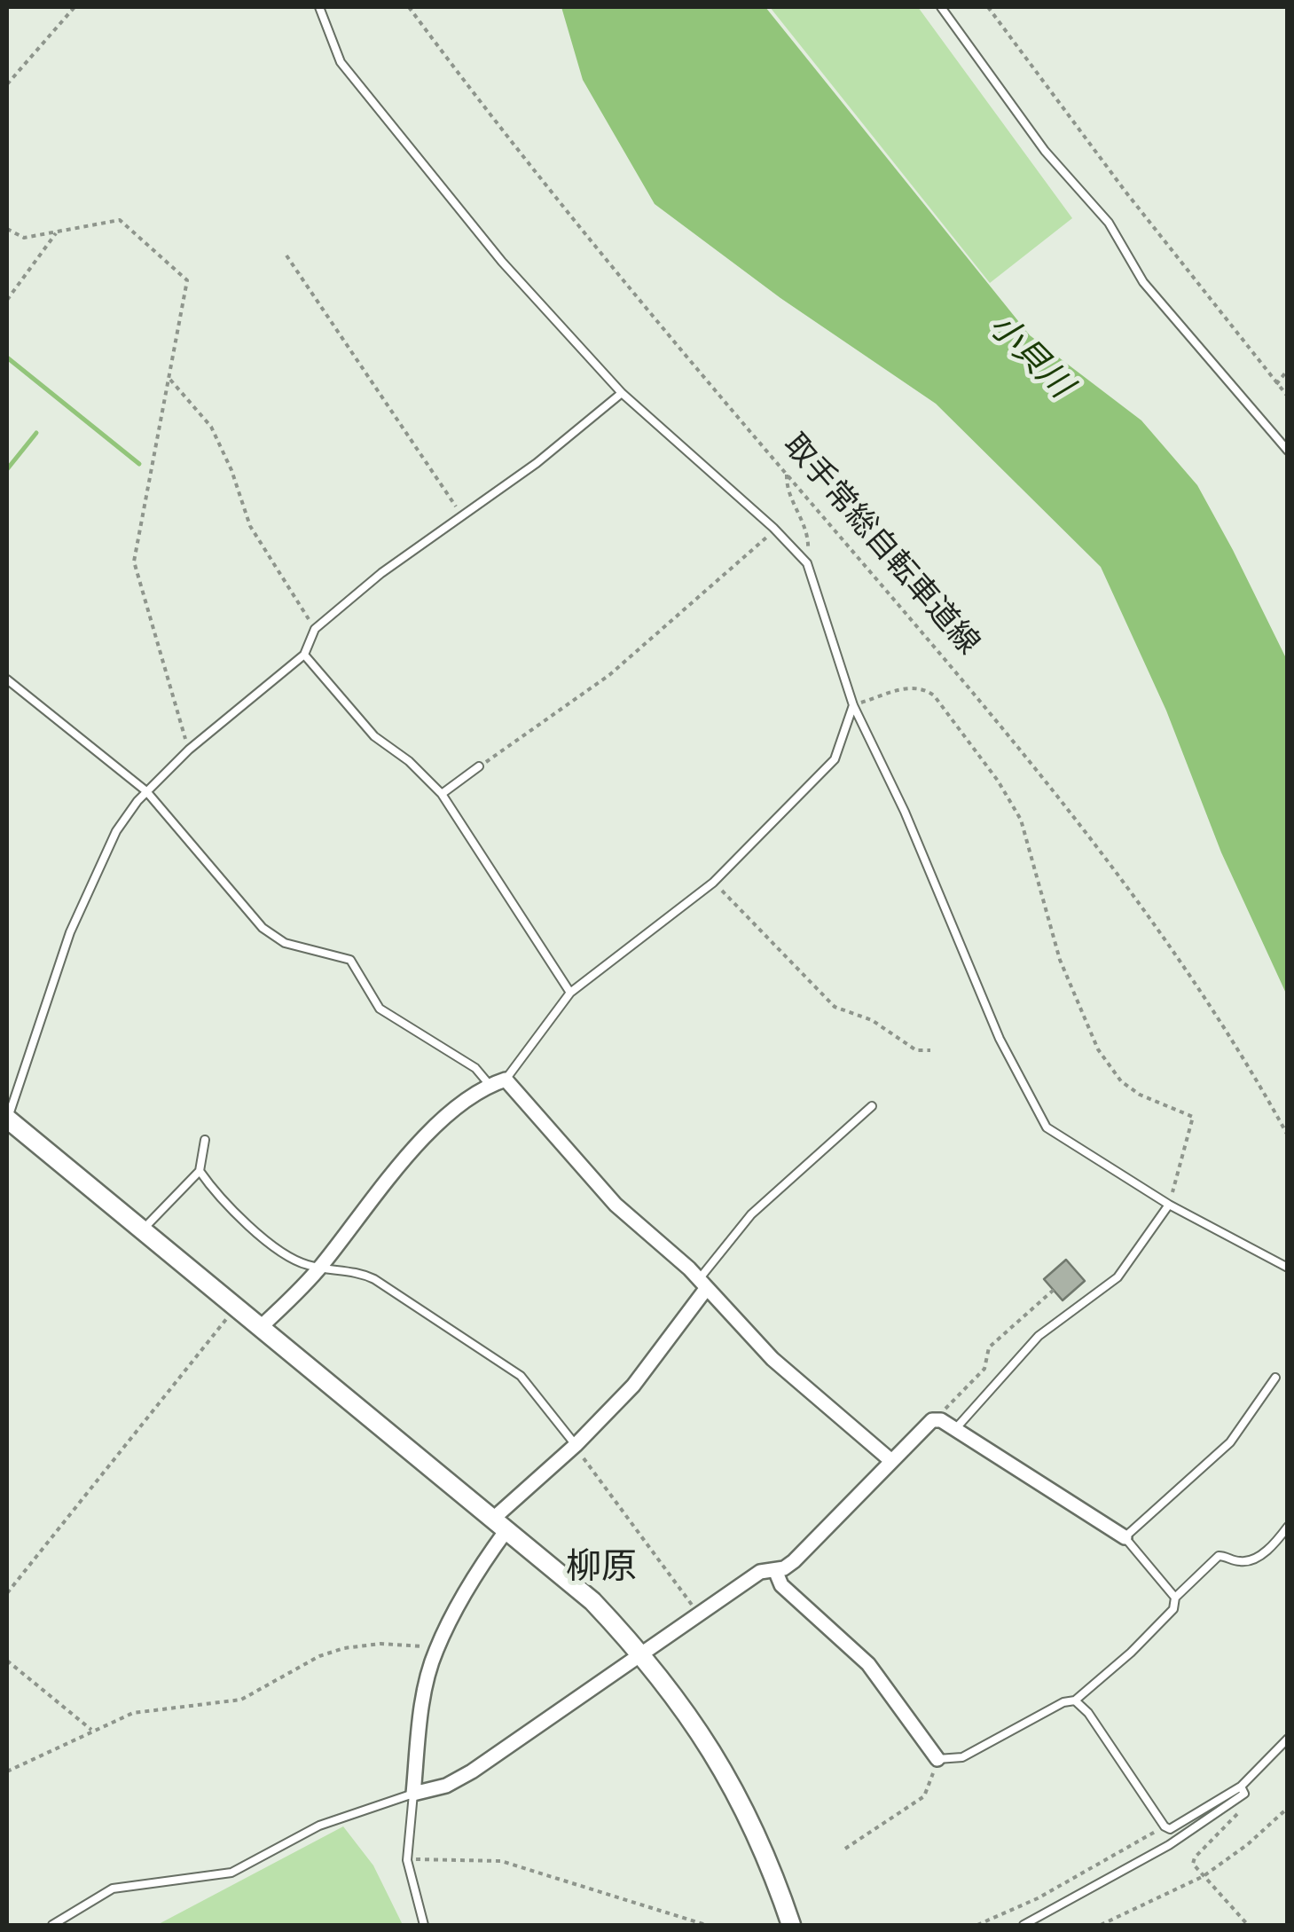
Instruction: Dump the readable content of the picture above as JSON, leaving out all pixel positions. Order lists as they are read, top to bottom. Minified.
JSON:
{"streets":{"path":["取手常総自転車道線"]},"districts":["柳原"],"water":["小貝川"]}
